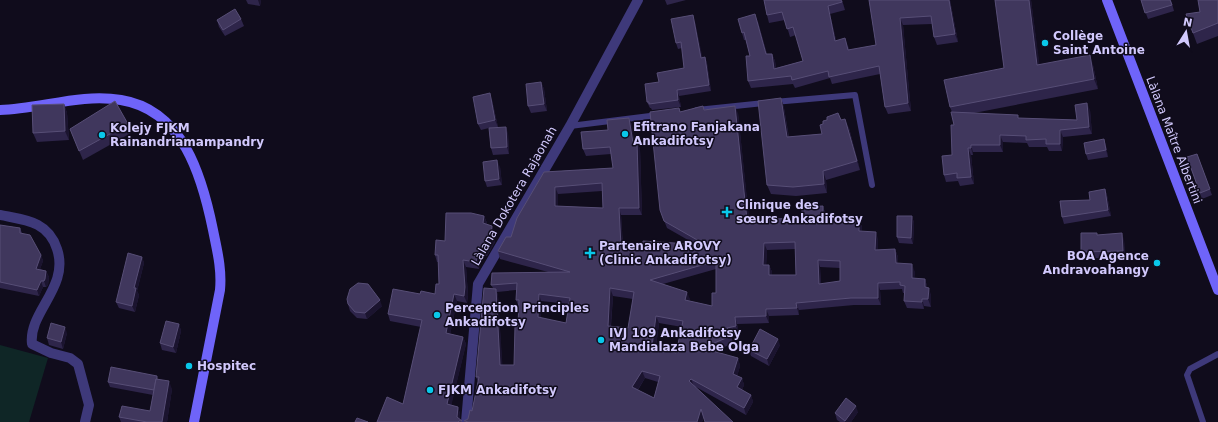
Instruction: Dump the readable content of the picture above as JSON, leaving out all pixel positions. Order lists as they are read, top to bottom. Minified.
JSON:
{"streets":{"street":["Làlana Maître Albertini","Làlana Dokotera Rajaonah"]},"places":{"other":["Collège Saint Antoine","Efitrano Fanjakana Ankadifotsy","Kolejy FJKM Rainandriamampandry","BOA Agence Andravoahangy","Perception Principles Ankadifotsy","IVJ 109 Ankadifotsy Mandialaza Bebe Olga","Hospitec","FJKM Ankadifotsy"],"health":["Clinique des sœurs Ankadifotsy","Partenaire AROVY (Clinic Ankadifotsy)"]},"north":"top"}
